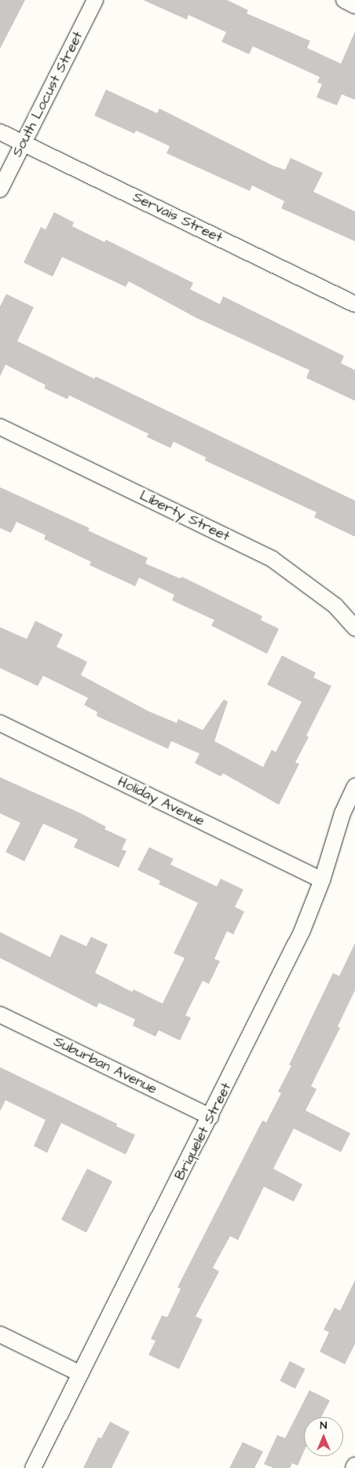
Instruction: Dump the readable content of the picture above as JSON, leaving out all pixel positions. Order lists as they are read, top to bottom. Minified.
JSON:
{"streets":{"street":["South Locust Street","Servais Street","Liberty Street","Holiday Avenue","Suburban Avenue","Briquelet Street"]},"crossings":[["South Locust Street","Servais Street"],["Holiday Avenue","Briquelet Street"],["Suburban Avenue","Briquelet Street"]],"north":"top"}
